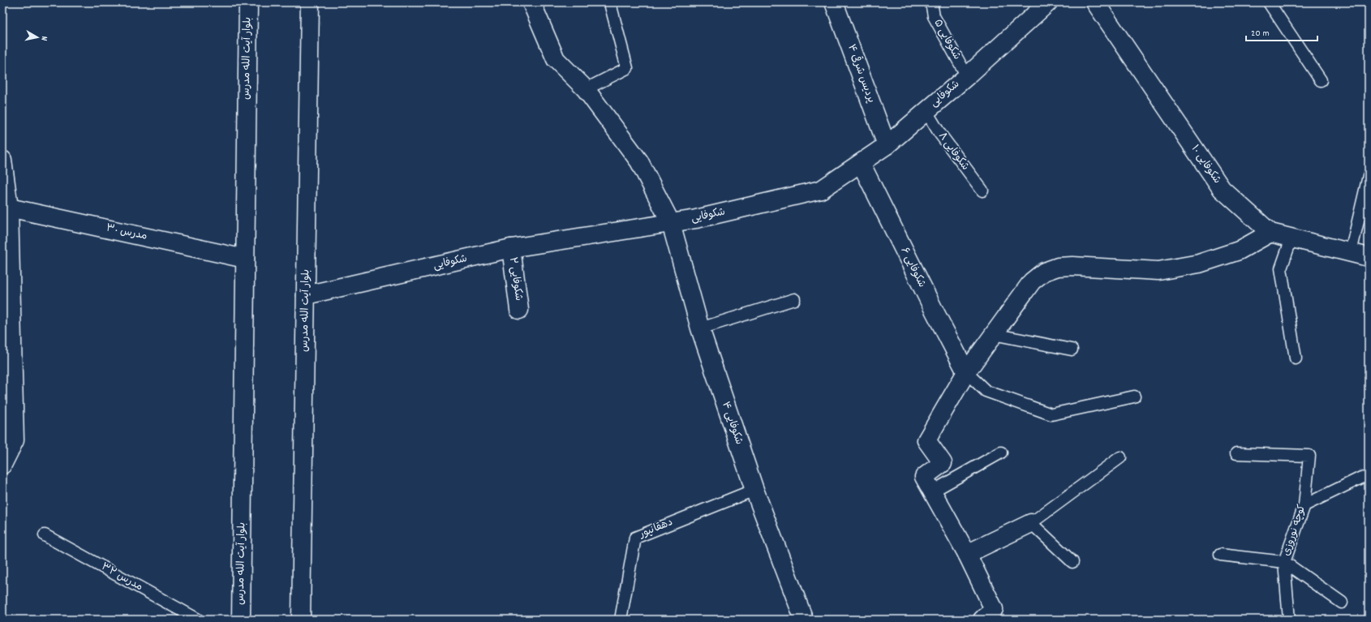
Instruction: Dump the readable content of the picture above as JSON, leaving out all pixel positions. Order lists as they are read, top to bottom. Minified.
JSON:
{"streets":{"street":["بلوار آیت الله مدرس","پردیس شرقی ۴","شکوفایی","شکوفایی ۱۰","مدرس ۳۰","شکوفایی ۶","شکوفایی ۲","شکوفایی ۴"],"lane":["شکوفایی ۵","شکوفایی ۸","دهقانپور","کوچه نوروزی","مدرس ۳۲"]},"crossings":[["شکوفایی ۵","شکوفایی"],["بلوار آیت الله مدرس","شکوفایی"],["بلوار آیت الله مدرس","مدرس ۳۰"],["پردیس شرقی ۴","شکوفایی"],["شکوفایی","شکوفایی ۸"],["شکوفایی","شکوفایی ۶"],["شکوفایی","شکوفایی ۲"],["شکوفایی","شکوفایی ۴"],["شکوفایی ۴","دهقانپور"]],"scale_bar":"20 m","north":"right"}
